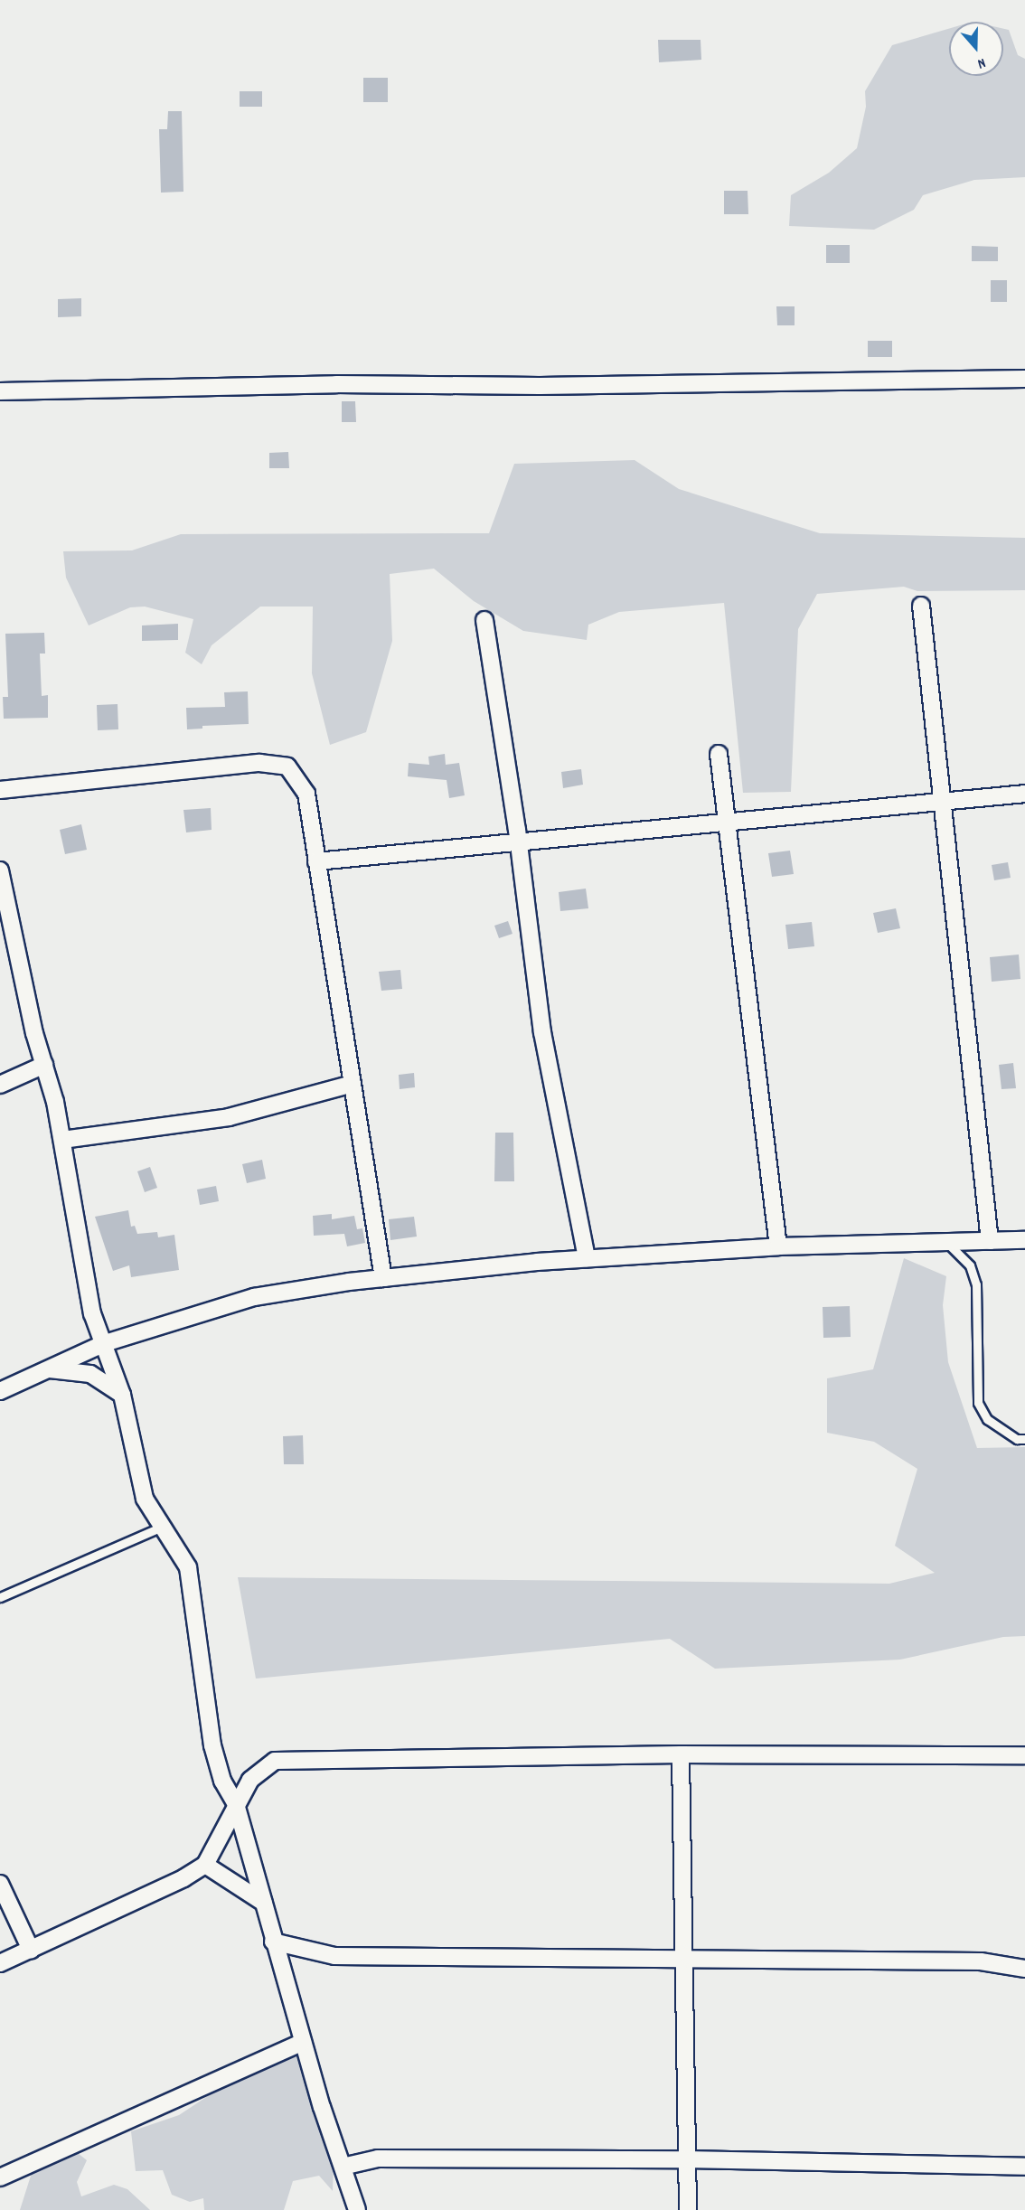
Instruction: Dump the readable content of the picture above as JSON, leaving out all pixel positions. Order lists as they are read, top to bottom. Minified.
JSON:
{"north":"bottom"}
